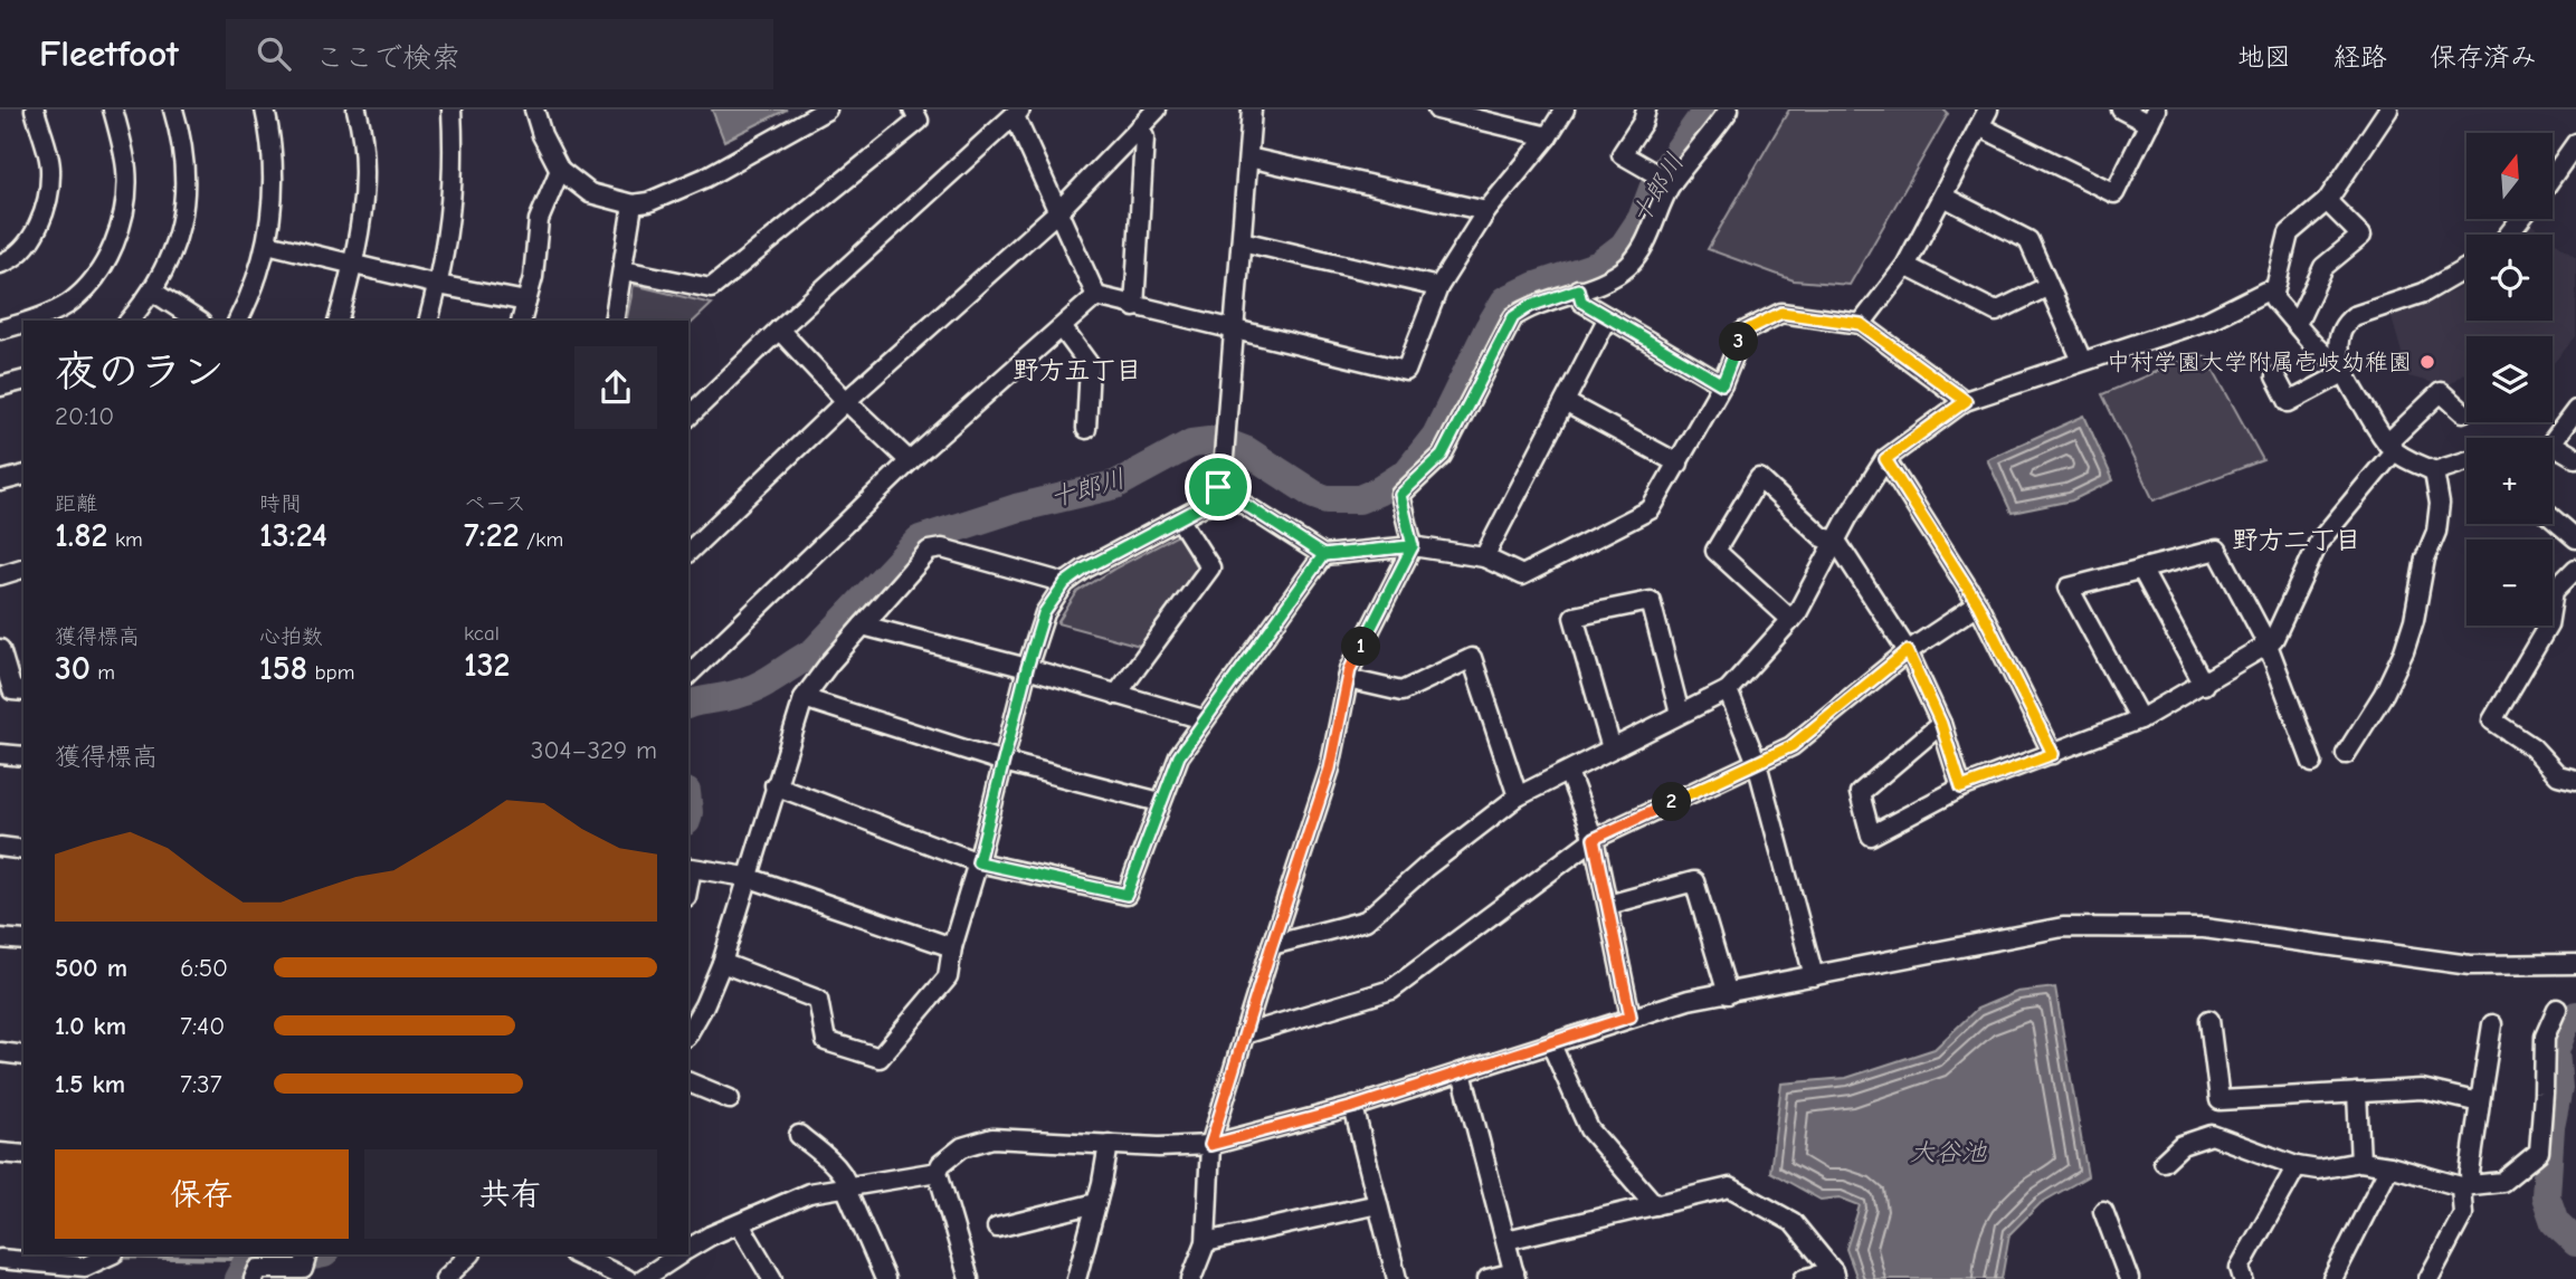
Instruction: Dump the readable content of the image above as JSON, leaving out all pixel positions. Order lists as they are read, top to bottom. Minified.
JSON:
{"districts":["野方五丁目","野方二丁目"],"water":["十郎川","大谷池"],"places":["中村学園大学附属壱岐幼稚園"],"north":"top","page":{"header":"Fleetfoot","search":"ここで検索","nav":["地図","経路","保存済み"],"map_buttons":["+","−"],"heading":["夜のラン","20:10"],"pins":["3","1","2"],"stats":[["距離","1.82 km"],["時間","13:24"],["ペース","7:22 /km"],["獲得標高","30 m"],["心拍数","158 bpm"],["kcal","132"]],"chart":["獲得標高","304–329 m"],"list":[{"name":"500 m","note":"6:50"},{"name":"1.0 km","note":"7:40"},{"name":"1.5 km","note":"7:37"}],"buttons":["保存","共有"]}}
